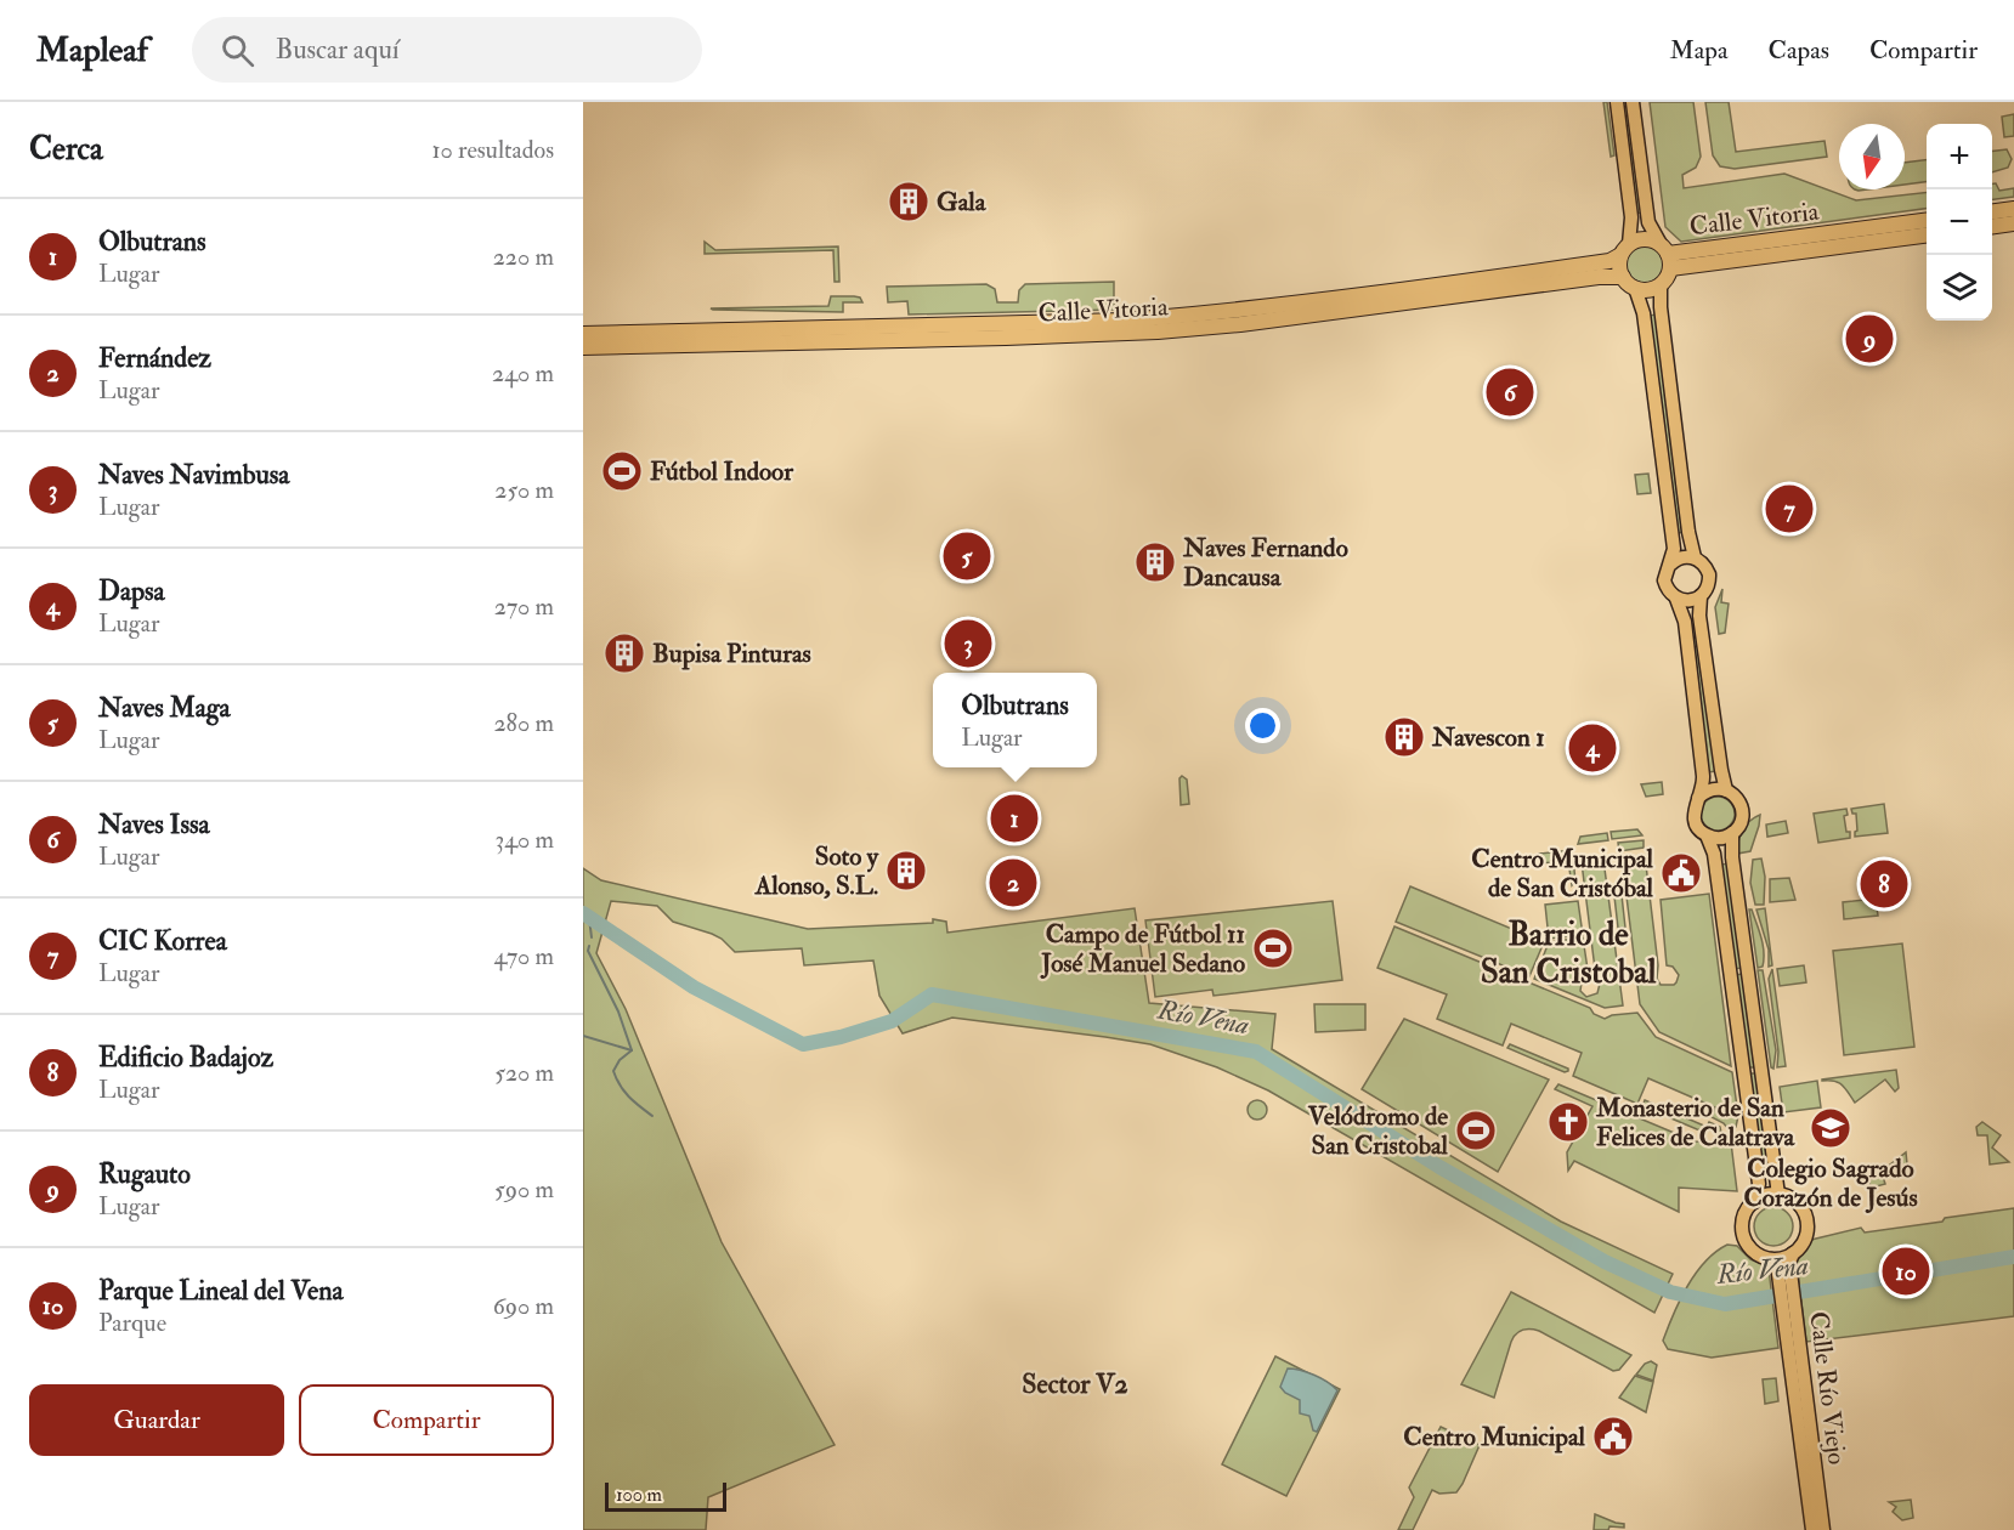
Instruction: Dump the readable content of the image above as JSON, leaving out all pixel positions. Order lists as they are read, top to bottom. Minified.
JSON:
{"streets":{"highway":["Calle Vitoria"],"main road":["Calle Río Viejo"]},"districts":["Barrio de San Cristobal","Sector V2"],"water":["Río Vena"],"places":{"building":["Gala","Naves Fernando Dancausa","Bupisa Pinturas","Navescon 1","Soto y Alonso, S.L."],"sports":["Fútbol Indoor","Campo de Fútbol 11 José Manuel Sedano","Velódromo de San Cristobal"],"public building":["Centro Municipal de San Cristóbal","Centro Municipal"],"church":["Monasterio de San Felices de Calatrava"],"school or university":["Colegio Sagrado Corazón de Jesús"]},"scale_bar":"100 m","north":"bottom","page":{"header":"Mapleaf","search":"Buscar aquí","nav":["Mapa","Capas","Compartir"],"heading":["Cerca","10 resultados"],"map_buttons":["+","−"],"list":[{"mark":"1","name":"Olbutrans","note":"Lugar","value":"220 m"},{"mark":"2","name":"Fernández","note":"Lugar","value":"240 m"},{"mark":"3","name":"Naves Navimbusa","note":"Lugar","value":"250 m"},{"mark":"4","name":"Dapsa","note":"Lugar","value":"270 m"},{"mark":"5","name":"Naves Maga","note":"Lugar","value":"280 m"},{"mark":"6","name":"Naves Issa","note":"Lugar","value":"340 m"},{"mark":"7","name":"CIC Korrea","note":"Lugar","value":"470 m"},{"mark":"8","name":"Edificio Badajoz","note":"Lugar","value":"520 m"},{"mark":"9","name":"Rugauto","note":"Lugar","value":"590 m"},{"mark":"10","name":"Parque Lineal del Vena","note":"Parque","value":"690 m"}],"pins":["9","6","7","5","3","4","1","2","8","10"],"popup":["Olbutrans","Lugar"],"buttons":["Guardar","Compartir"],"scale":"100 m"}}
